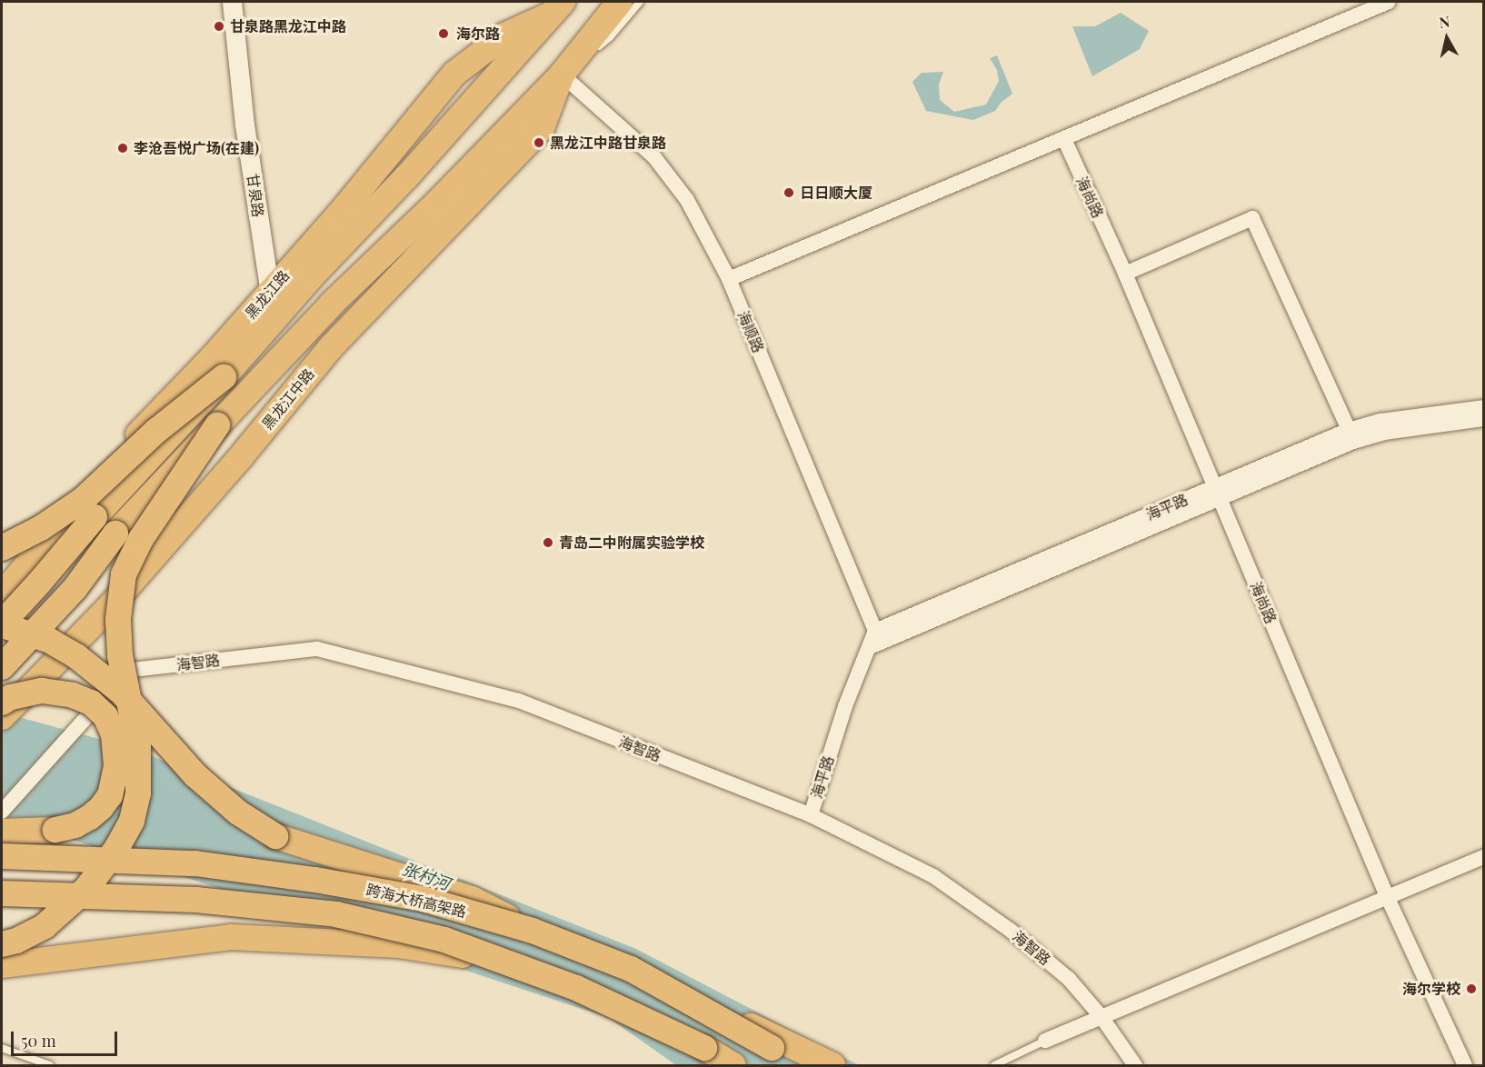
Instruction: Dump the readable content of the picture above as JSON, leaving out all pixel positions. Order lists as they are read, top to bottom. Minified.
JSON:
{"streets":{"highway":["黑龙江路","黑龙江中路","跨海大桥高架路"],"street":["甘泉路","海尚路","海顺路","海平路","海智路"]},"crossings":[["甘泉路","黑龙江路"],["海尚路","海平路"],["海顺路","黑龙江中路"],["海顺路","海平路"],["黑龙江中路","海智路"],["海平路","海智路"]],"water":["张村河"],"places":["甘泉路黑龙江中路","海尔路","黑龙江中路甘泉路","李沧吾悦广场(在建)","日日顺大厦","青岛二中附属实验学校","海尔学校"],"scale_bar":"50 m","north":"top"}
